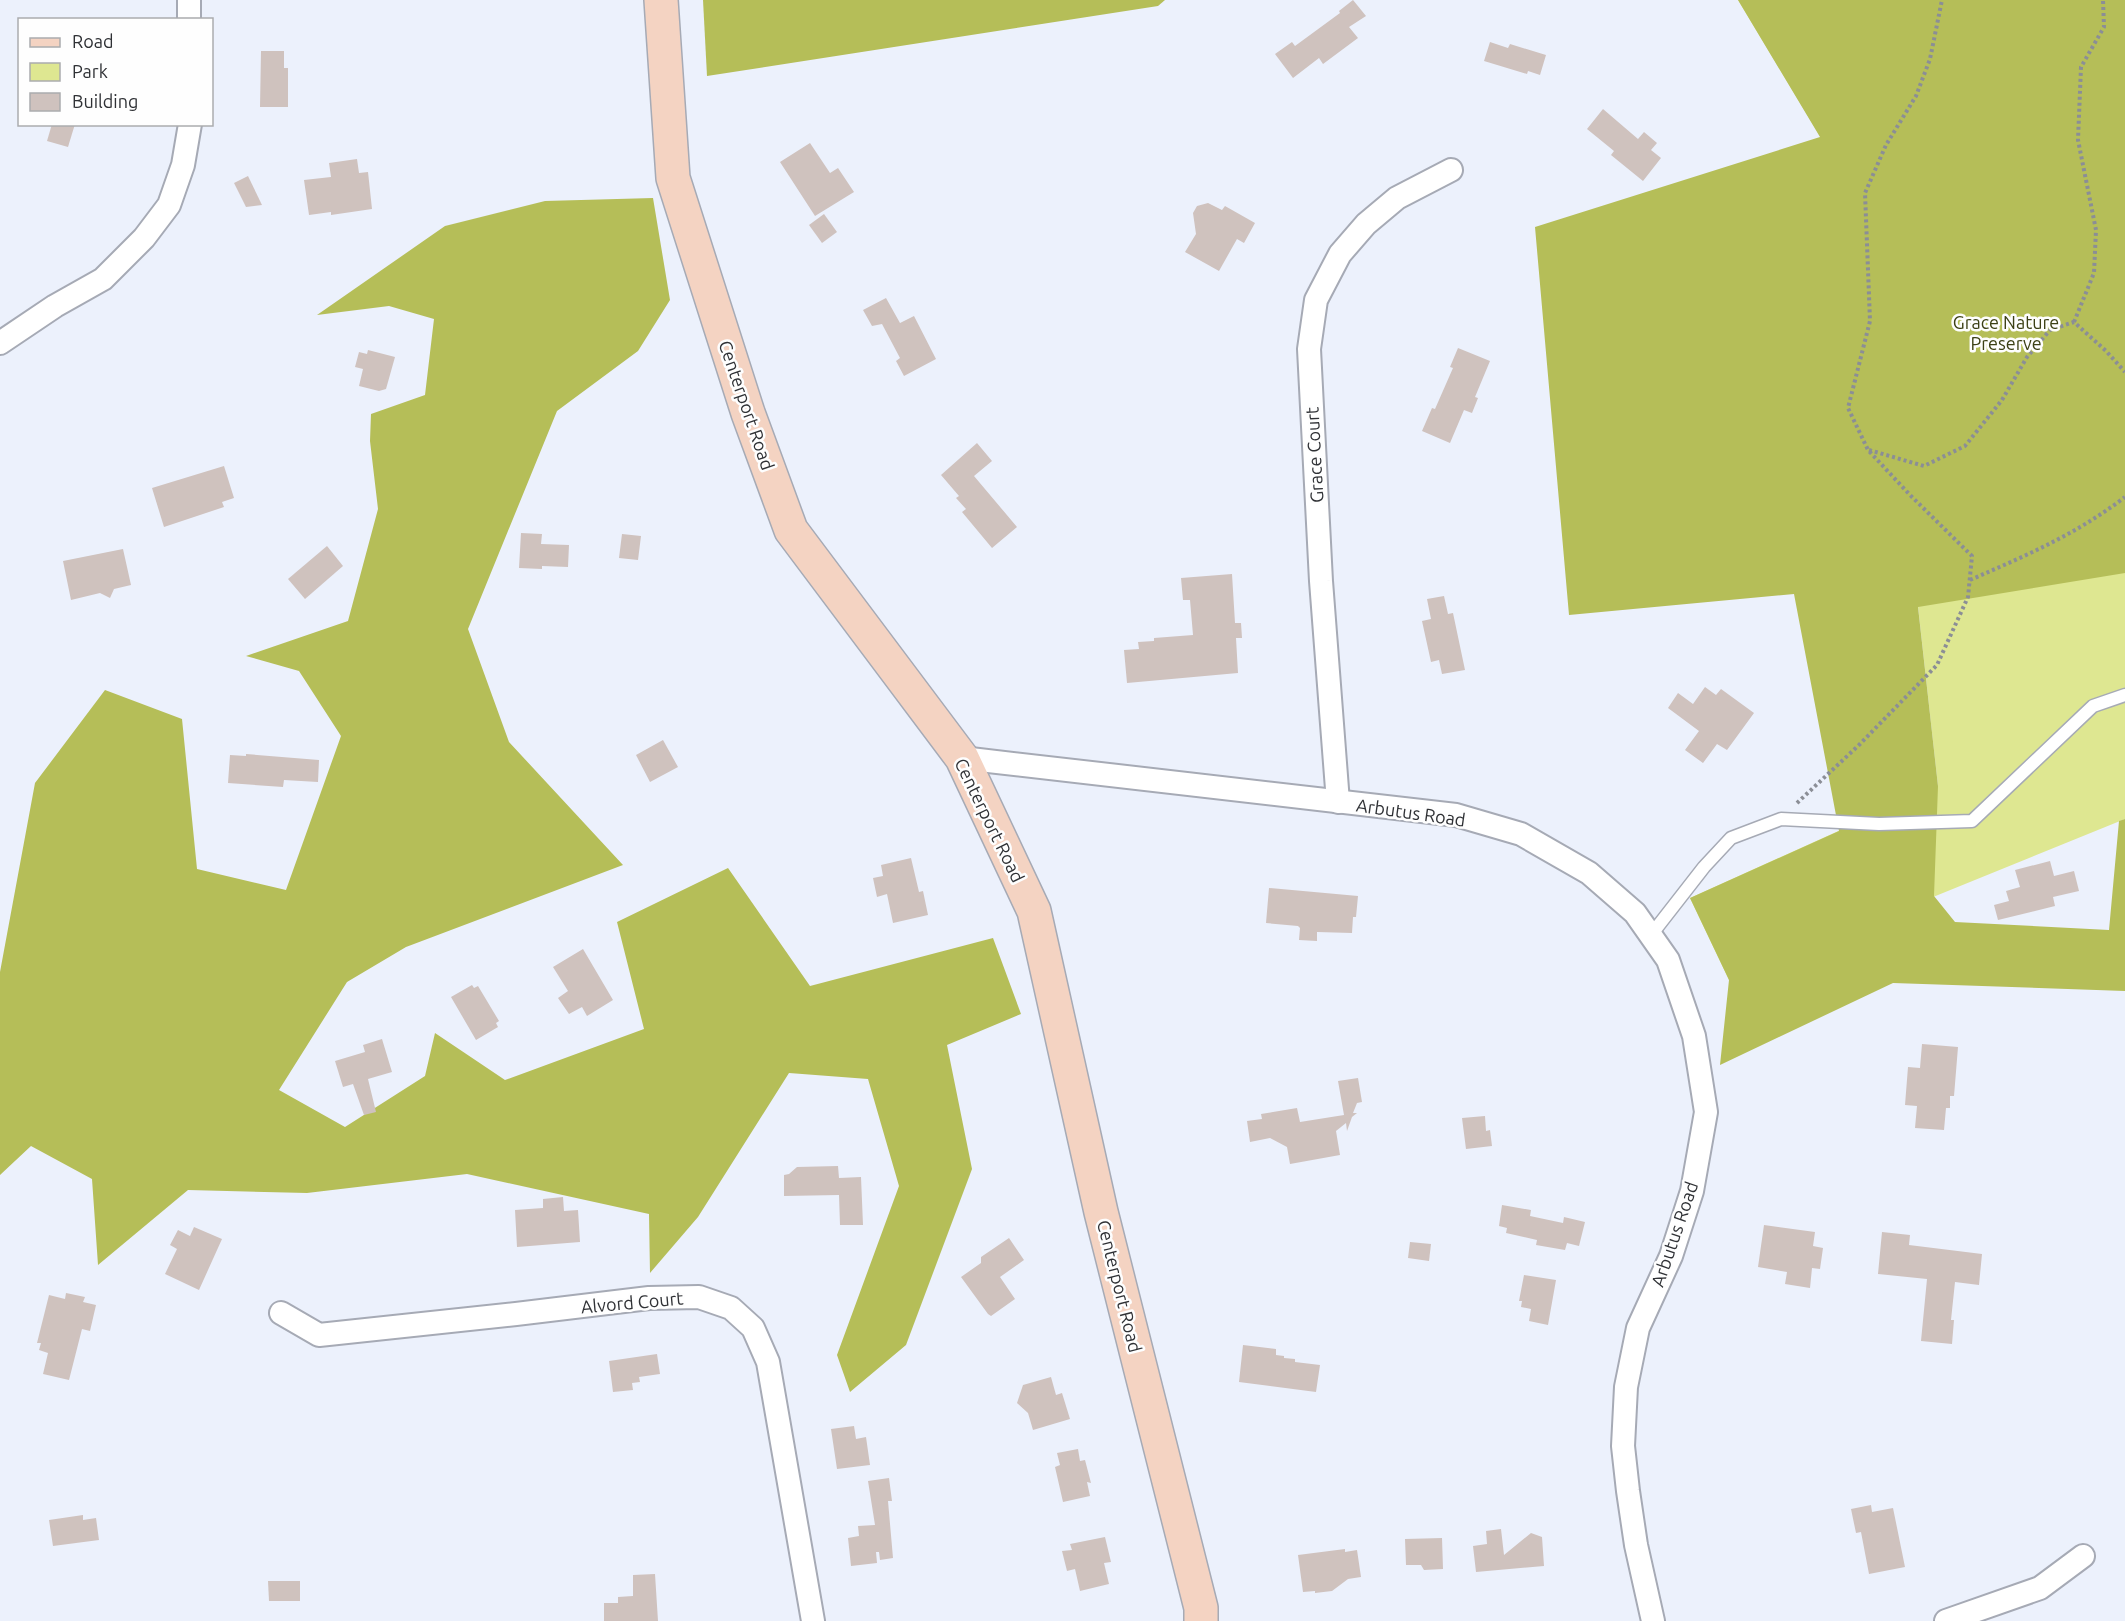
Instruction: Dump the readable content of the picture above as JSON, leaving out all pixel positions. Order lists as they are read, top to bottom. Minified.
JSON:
{"streets":{"main road":["Centerport Road"],"street":["Grace Court","Arbutus Road","Alvord Court"]},"crossings":[["Centerport Road","Arbutus Road"],["Grace Court","Arbutus Road"]],"parks":["Grace Nature Preserve"],"legend":["Road","Park","Building"]}
